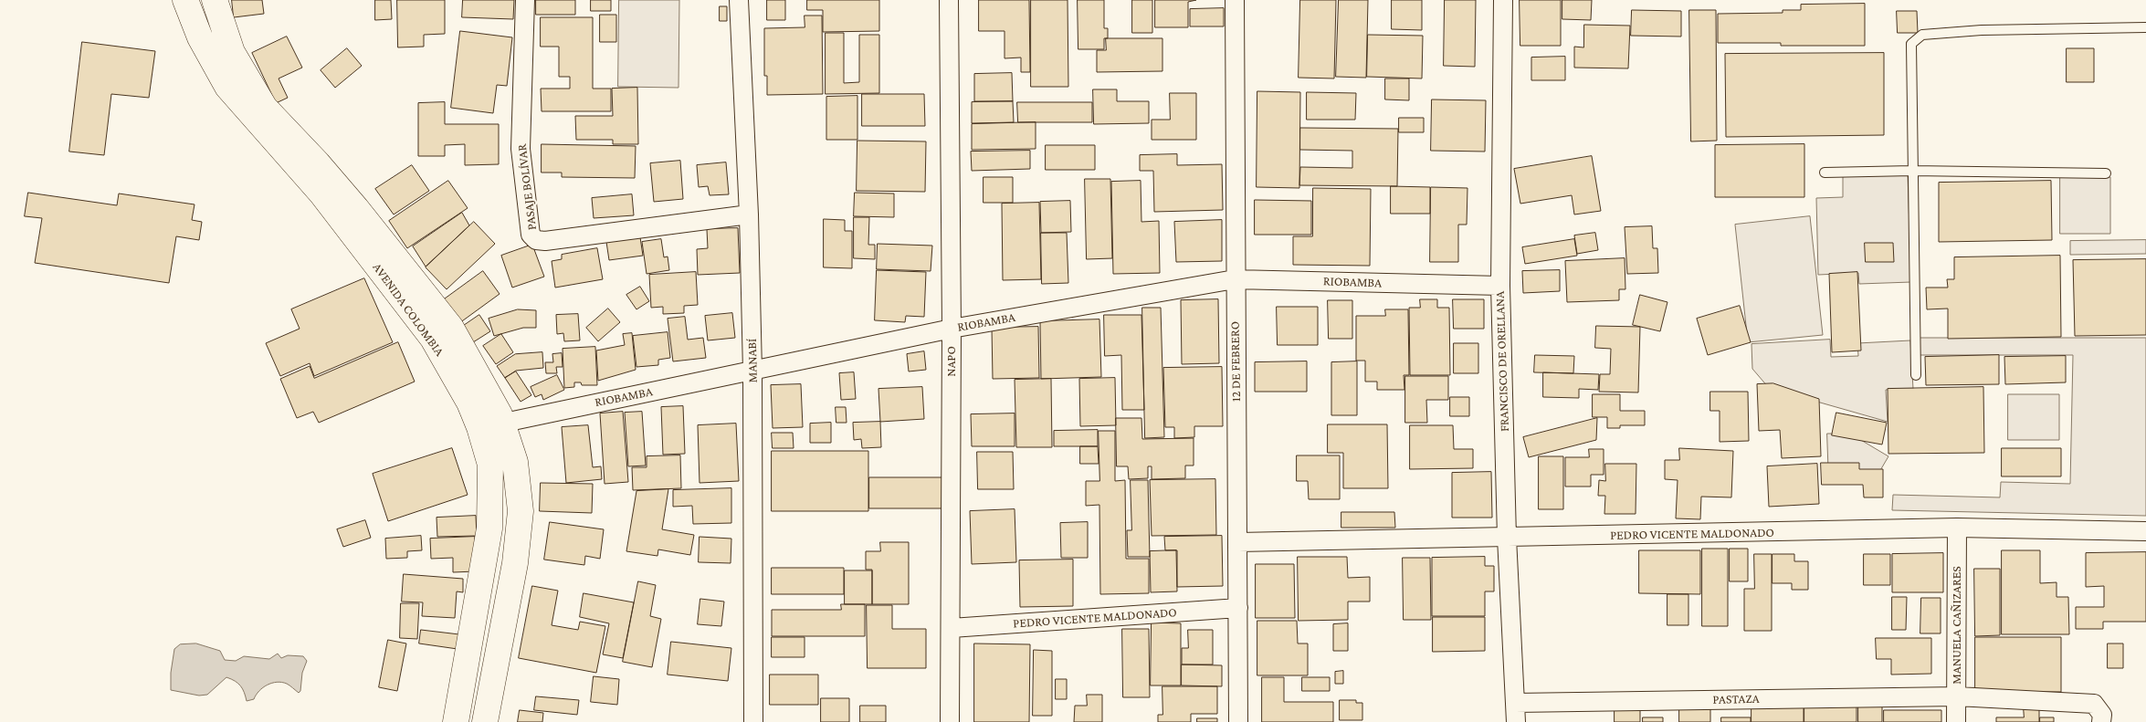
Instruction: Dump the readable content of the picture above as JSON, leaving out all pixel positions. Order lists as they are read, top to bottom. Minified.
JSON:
{"streets":{"main road":["AVENIDA COLOMBIA"],"street":["PASAJE BOLÍVAR","RIOBAMBA","MANABÍ","NAPO","12 DE FEBRERO","FRANCISCO DE ORELLANA","PEDRO VICENTE MALDONADO","MANUELA CAÑIZARES","PASTAZA"]},"crossings":[["PASAJE BOLÍVAR","MANABÍ"],["RIOBAMBA","AVENIDA COLOMBIA"],["RIOBAMBA","MANABÍ"],["RIOBAMBA","NAPO"],["RIOBAMBA","12 DE FEBRERO"],["RIOBAMBA","FRANCISCO DE ORELLANA"],["NAPO","PEDRO VICENTE MALDONADO"],["12 DE FEBRERO","PEDRO VICENTE MALDONADO"],["FRANCISCO DE ORELLANA","PEDRO VICENTE MALDONADO"],["FRANCISCO DE ORELLANA","PASTAZA"],["PEDRO VICENTE MALDONADO","MANUELA CAÑIZARES"],["MANUELA CAÑIZARES","PASTAZA"]]}
